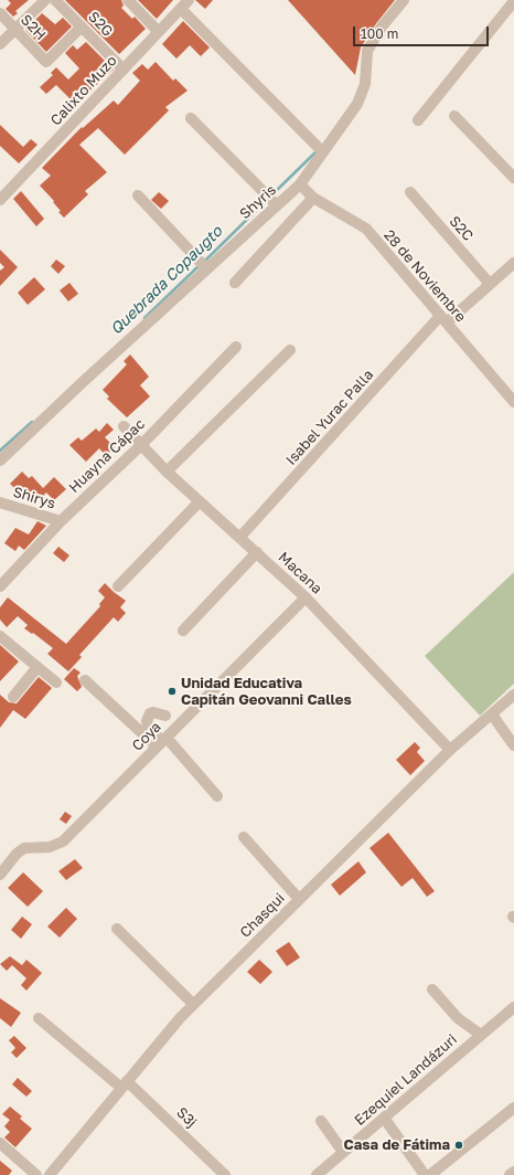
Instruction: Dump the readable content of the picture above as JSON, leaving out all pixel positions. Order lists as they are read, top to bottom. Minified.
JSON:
{"streets":{"street":["S2G","S2H","Calixto Muzo","Shyris","S2C","28 de Noviembre","Isabel Yurac Palla","Huayna Cápac","Shirys","Macana","Coya","Chasqui","Ezequiel Landázuri","S3j"]},"crossings":[["S2G","S2H"],["S2G","Calixto Muzo"],["Shyris","28 de Noviembre"],["S2C","Isabel Yurac Palla"],["28 de Noviembre","Isabel Yurac Palla"],["Isabel Yurac Palla","Macana"],["Huayna Cápac","Shirys"],["Huayna Cápac","Macana"],["Macana","Coya"],["Macana","Chasqui"],["Chasqui","S3j"]],"water":["Quebrada Copaugto"],"places":["Unidad Educativa Capitán Geovanni Calles","Casa de Fátima"],"scale_bar":"100 m"}
